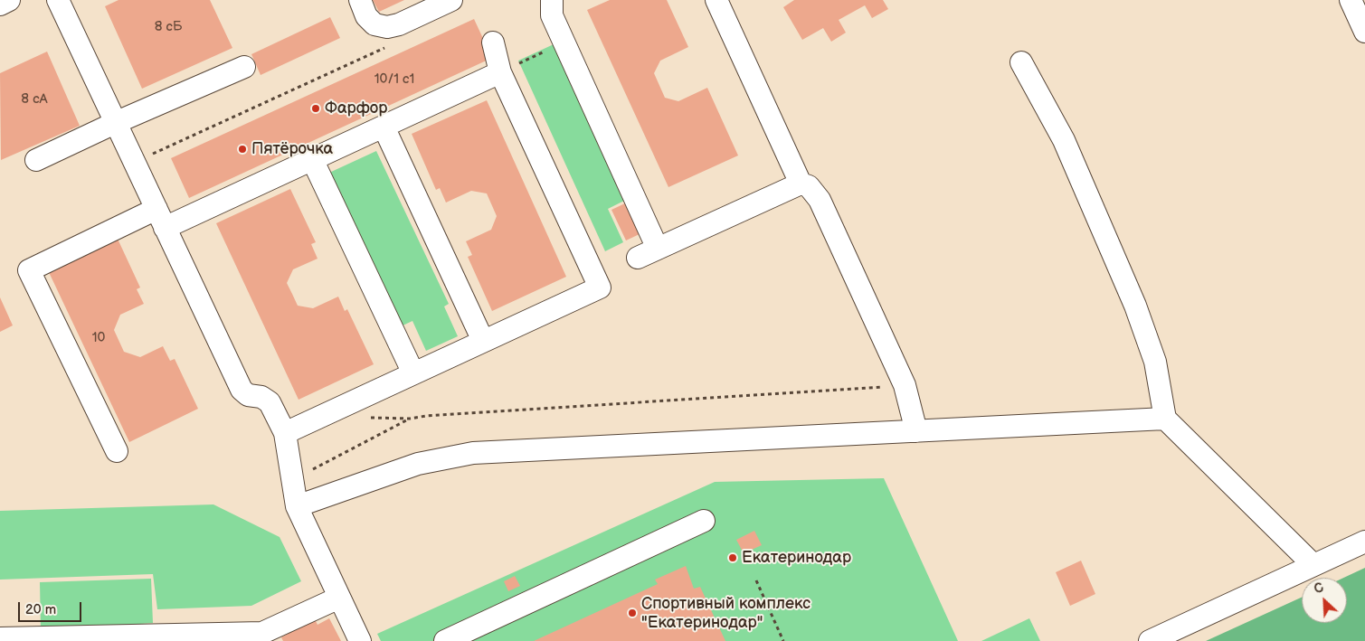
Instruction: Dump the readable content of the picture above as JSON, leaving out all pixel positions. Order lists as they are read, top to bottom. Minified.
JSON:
{"places":["Фарфор","Пятёрочка","Екатеринодар","Спортивный комплекс \"Екатеринодар\""],"house_numbers":["8 сБ","10/1 с1","8 сА","10"],"scale_bar":"20 m","north":"top left"}
